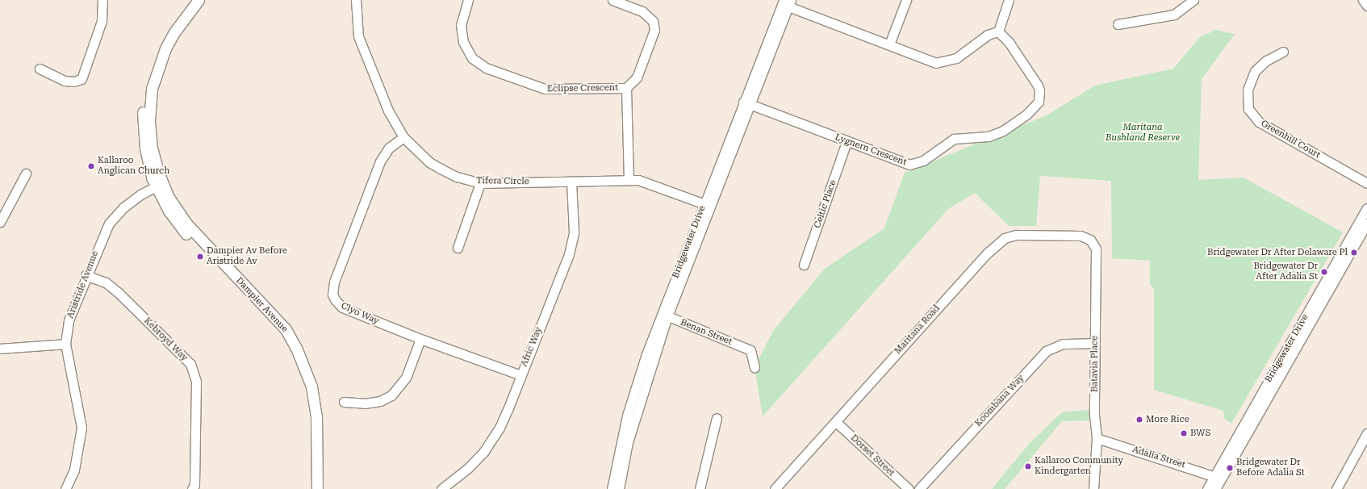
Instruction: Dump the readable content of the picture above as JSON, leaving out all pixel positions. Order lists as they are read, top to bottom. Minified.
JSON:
{"streets":{"main road":["Dampier Avenue"],"street":["Eclipse Crescent","Greenhill Court","Lygnern Crescent","Tifera Circle","Celtic Place","Bridgewater Drive","Aristride Avenue","Clyo Way","Maritana Road","Benan Street","Kebroyd Way","Afric Way","Batavia Place","Koombana Way","Dorset Street","Adalia Street"]},"crossings":[["Lygnern Crescent","Celtic Place"],["Lygnern Crescent","Bridgewater Drive"],["Tifera Circle","Bridgewater Drive"],["Tifera Circle","Clyo Way"],["Tifera Circle","Afric Way"],["Bridgewater Drive","Benan Street"],["Bridgewater Drive","Adalia Street"],["Aristride Avenue","Dampier Avenue"],["Aristride Avenue","Kebroyd Way"],["Clyo Way","Afric Way"],["Maritana Road","Batavia Place"],["Maritana Road","Dorset Street"],["Batavia Place","Koombana Way"],["Batavia Place","Adalia Street"]],"parks":["Maritana Bushland Reserve"],"places":["Kallaroo Anglican Church","Bridgewater Dr After Delaware Pl","Dampier Av Before Aristride Av","Bridgewater Dr After Adalia St","More Rice","BWS","Kallaroo Community Kindergarten","Bridgewater Dr Before Adalia St"]}
